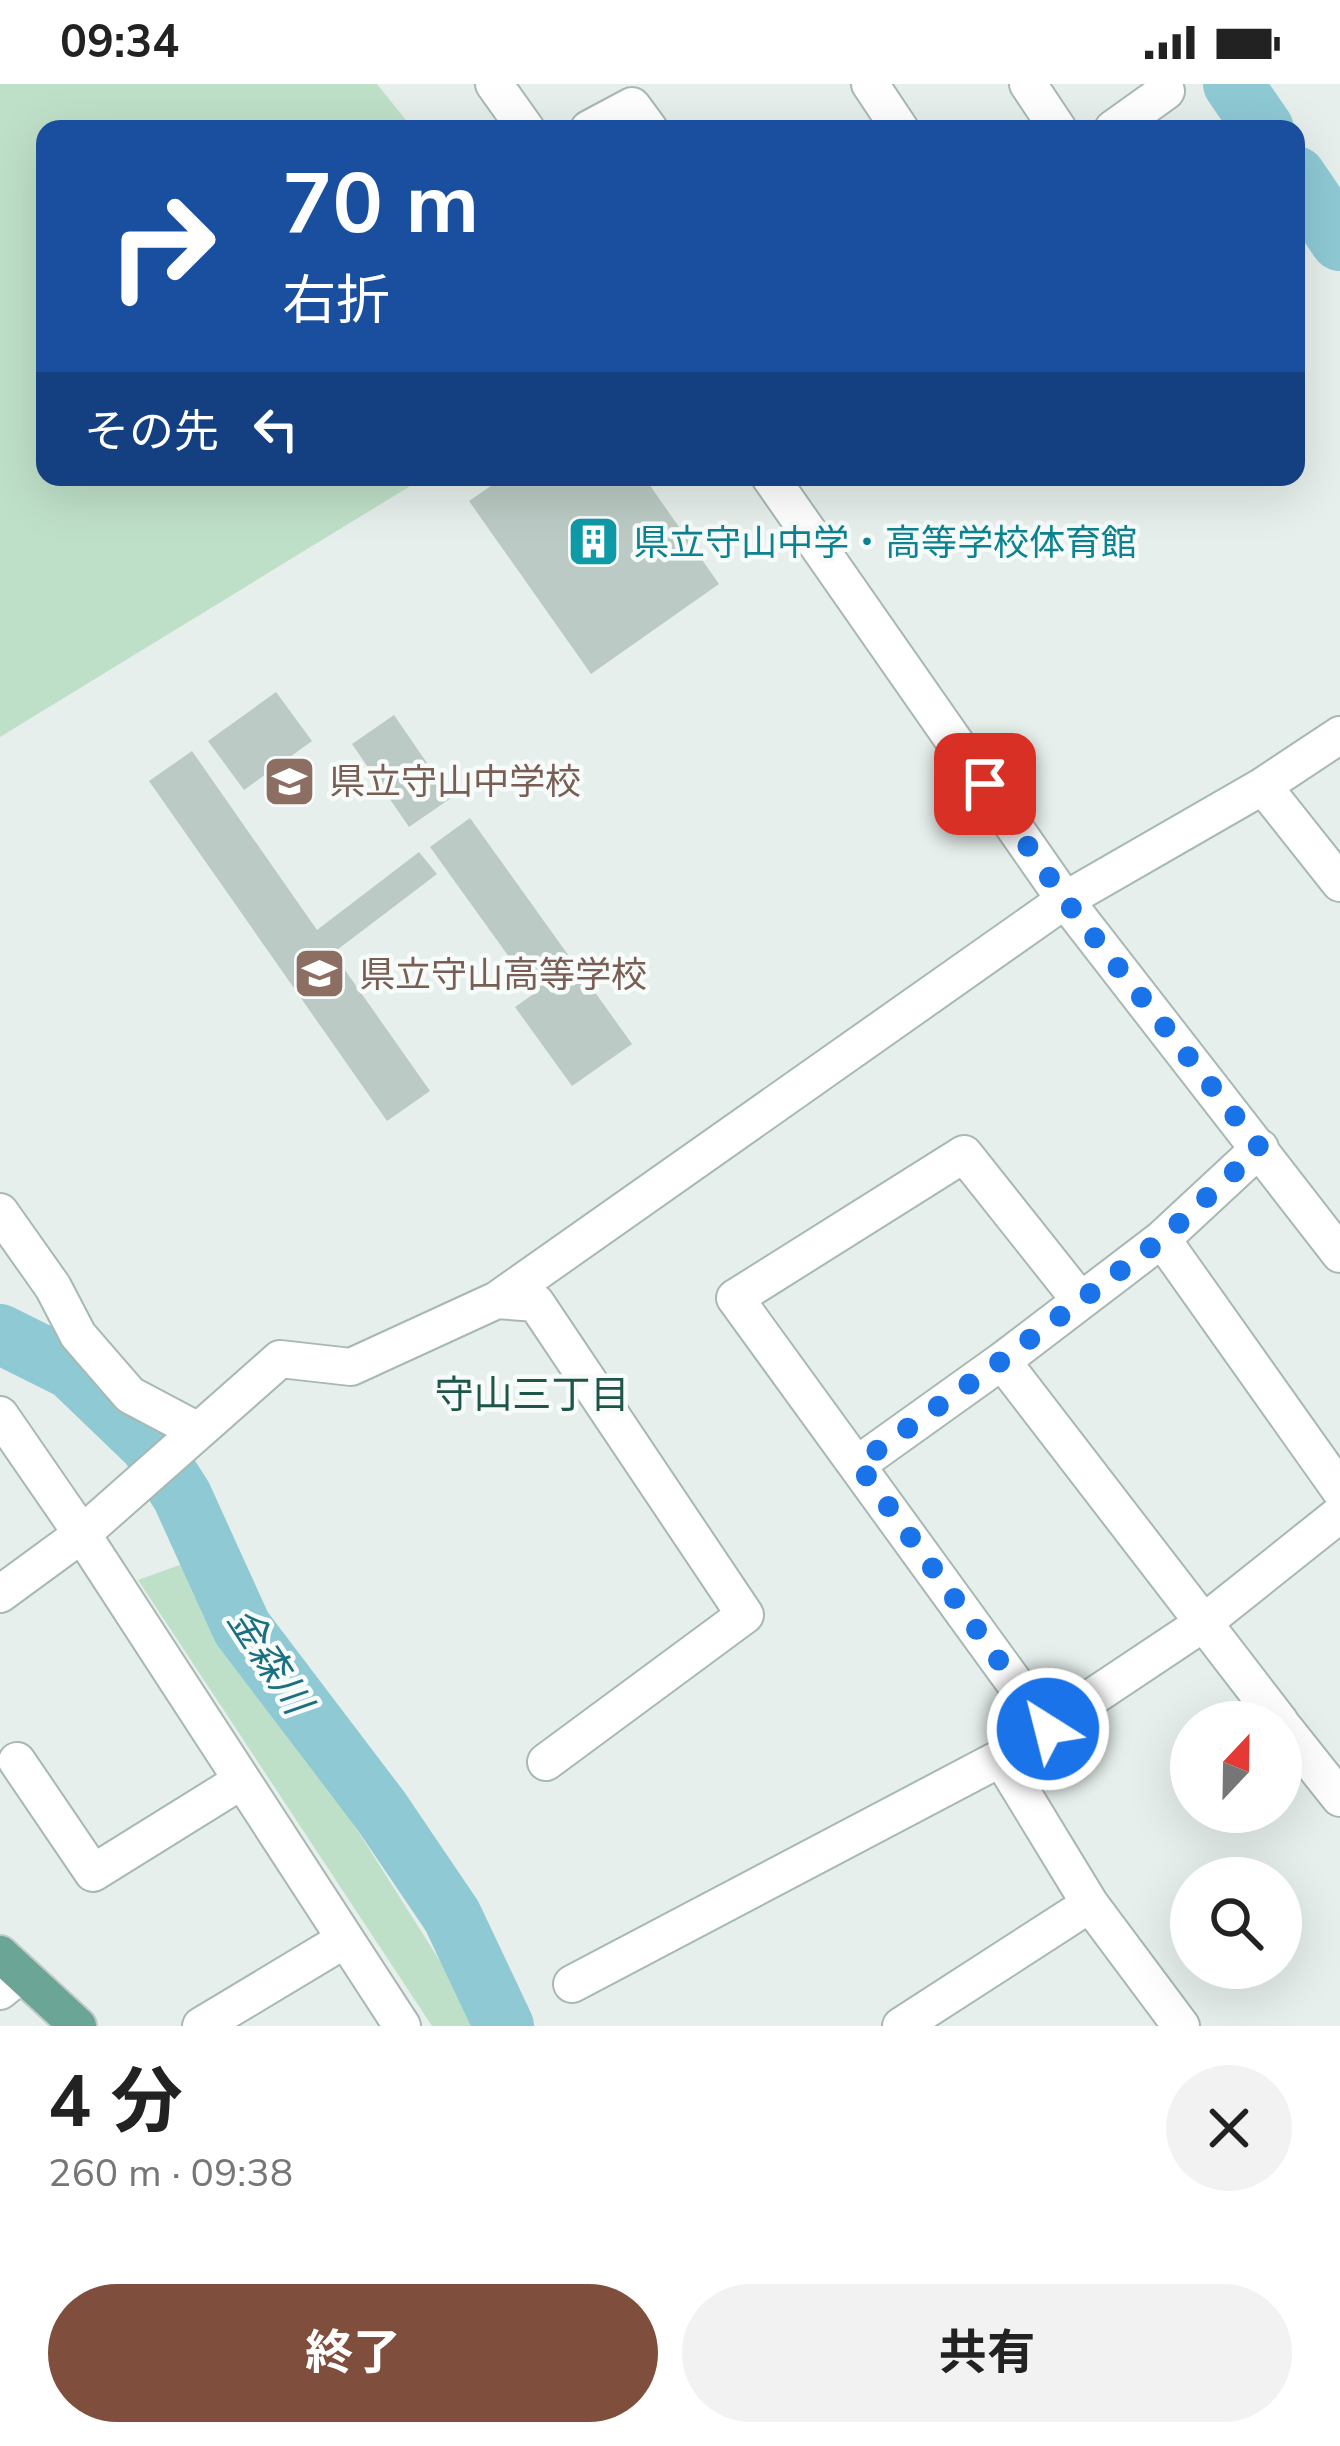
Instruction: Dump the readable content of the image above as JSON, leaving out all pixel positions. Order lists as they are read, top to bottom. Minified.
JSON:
{"districts":["守山三丁目"],"water":["金森川"],"places":{"building":["県立守山中学・高等学校体育館"],"school or university":["県立守山中学校","県立守山高等学校"]},"north":"top","page":{"status":"09:34","turn":["70 m","右折"],"then":"その先","heading":["4 分","260 m · 09:38"],"buttons":["終了","共有"]}}
